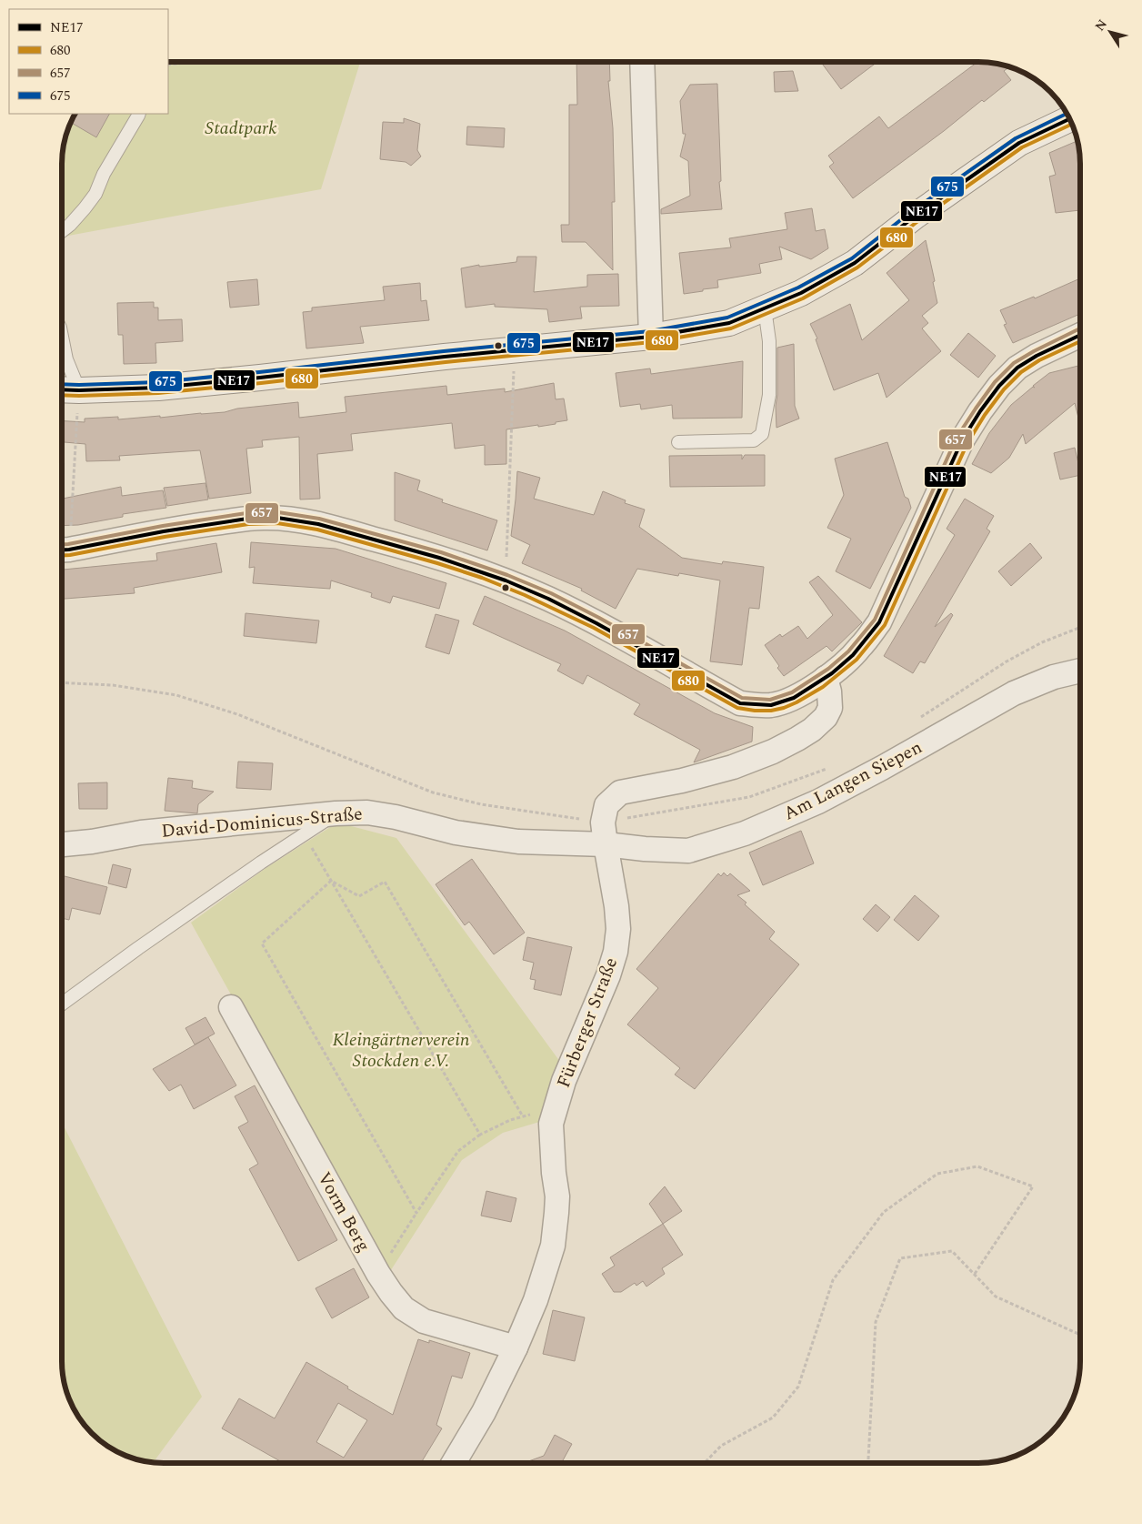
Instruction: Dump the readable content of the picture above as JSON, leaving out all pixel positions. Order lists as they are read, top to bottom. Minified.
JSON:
{"streets":{"street":["Am Langen Siepen","David-Dominicus-Straße","Fürberger Straße","Vorm Berg"]},"crossings":[["Am Langen Siepen","David-Dominicus-Straße"],["Am Langen Siepen","Fürberger Straße"],["David-Dominicus-Straße","Fürberger Straße"],["Fürberger Straße","Vorm Berg"]],"parks":["Stadtpark","Kleingärtnerverein Stockden e.V."],"lines":["transit line 675","transit line NE17","transit line 680","transit line 657"],"legend":["NE17","680","657","675"],"north":"top left"}
